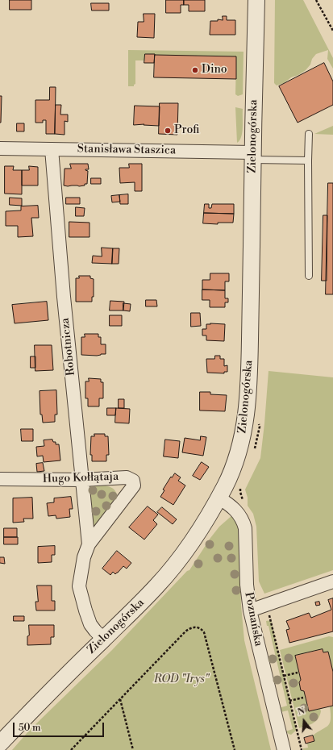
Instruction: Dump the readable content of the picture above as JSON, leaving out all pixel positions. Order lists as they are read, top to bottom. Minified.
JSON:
{"streets":{"street":["Zielonogórska","Stanisława Staszica","Robotnicza","Hugo Kołłątaja","Poznańska"]},"crossings":[["Zielonogórska","Stanisława Staszica"],["Zielonogórska","Hugo Kołłątaja"],["Zielonogórska","Poznańska"],["Stanisława Staszica","Robotnicza"],["Robotnicza","Hugo Kołłątaja"]],"parks":["ROD \"Irys\""],"places":["Dino","Profi"],"scale_bar":"50 m","north":"top"}
